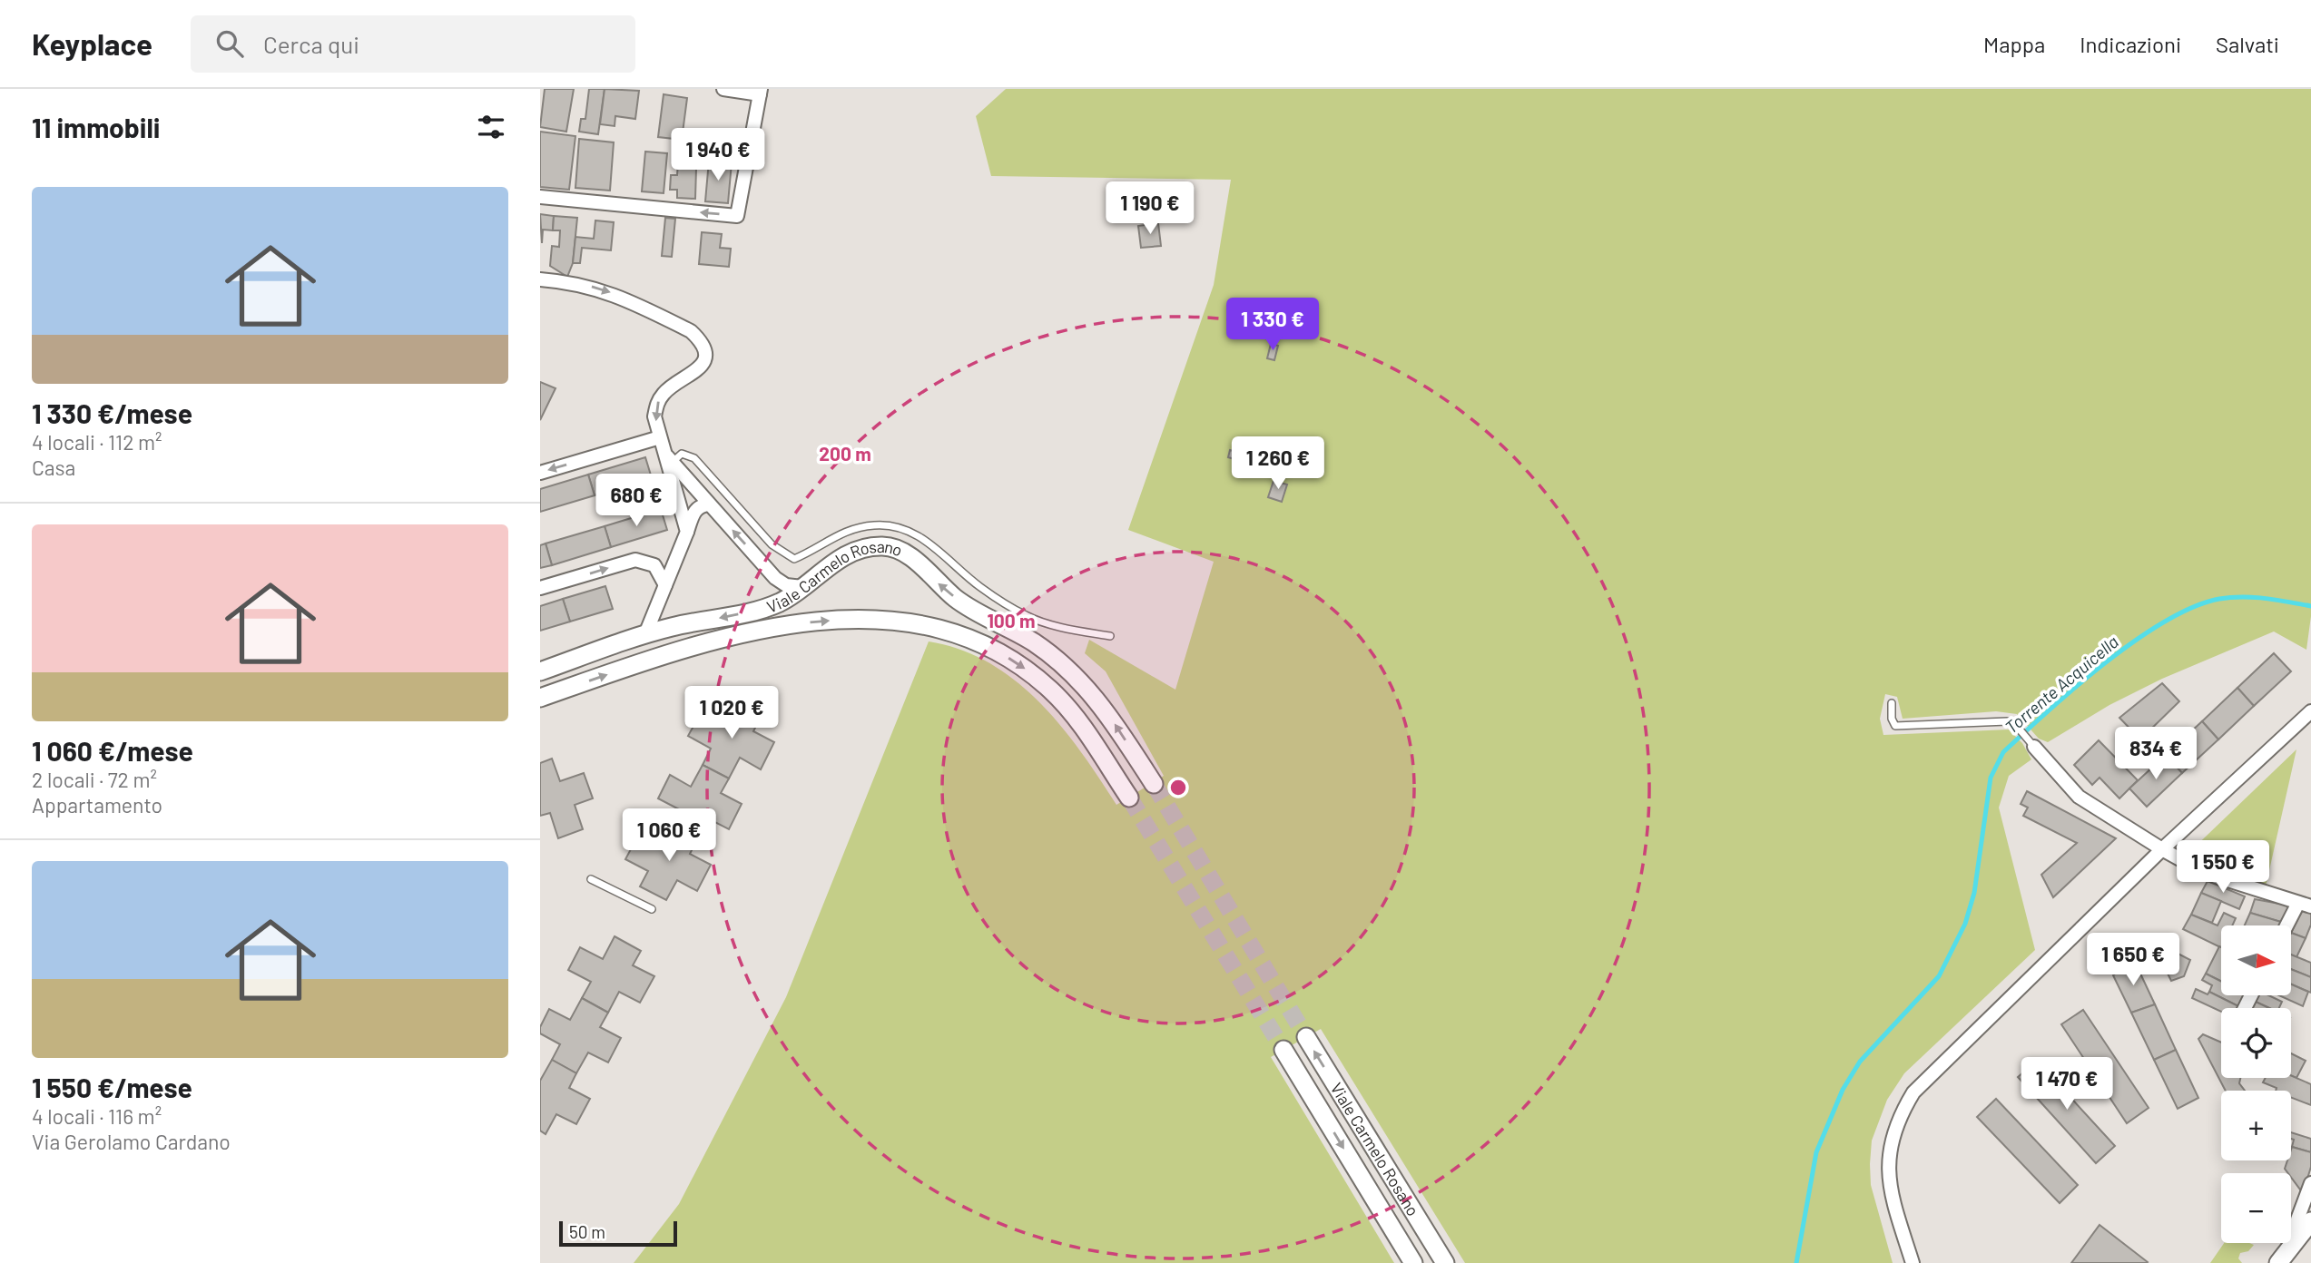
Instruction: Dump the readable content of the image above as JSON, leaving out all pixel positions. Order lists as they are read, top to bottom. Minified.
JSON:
{"streets":{"main road":["Viale Carmelo Rosano"]},"water":["Torrente Acquicella"],"scale_bar":"50 m","north":"right","page":{"header":"Keyplace","search":"Cerca qui","nav":["Mappa","Indicazioni","Salvati"],"heading":"11 immobili","price":["1 940 €","1 190 €","1 330 €","1 260 €","680 €","1 020 €","834 €","1 060 €","1 550 €","1 650 €","1 470 €"],"list":[{"name":"1 330 €/mese","note":"4 locali · 112 m² · Casa"},{"name":"1 060 €/mese","note":"2 locali · 72 m² · Appartamento"},{"name":"1 550 €/mese","note":"4 locali · 116 m² · Via Gerolamo Cardano"}],"map_buttons":["+","−"],"scale":"50 m"},"rings":["200 m","100 m"]}
